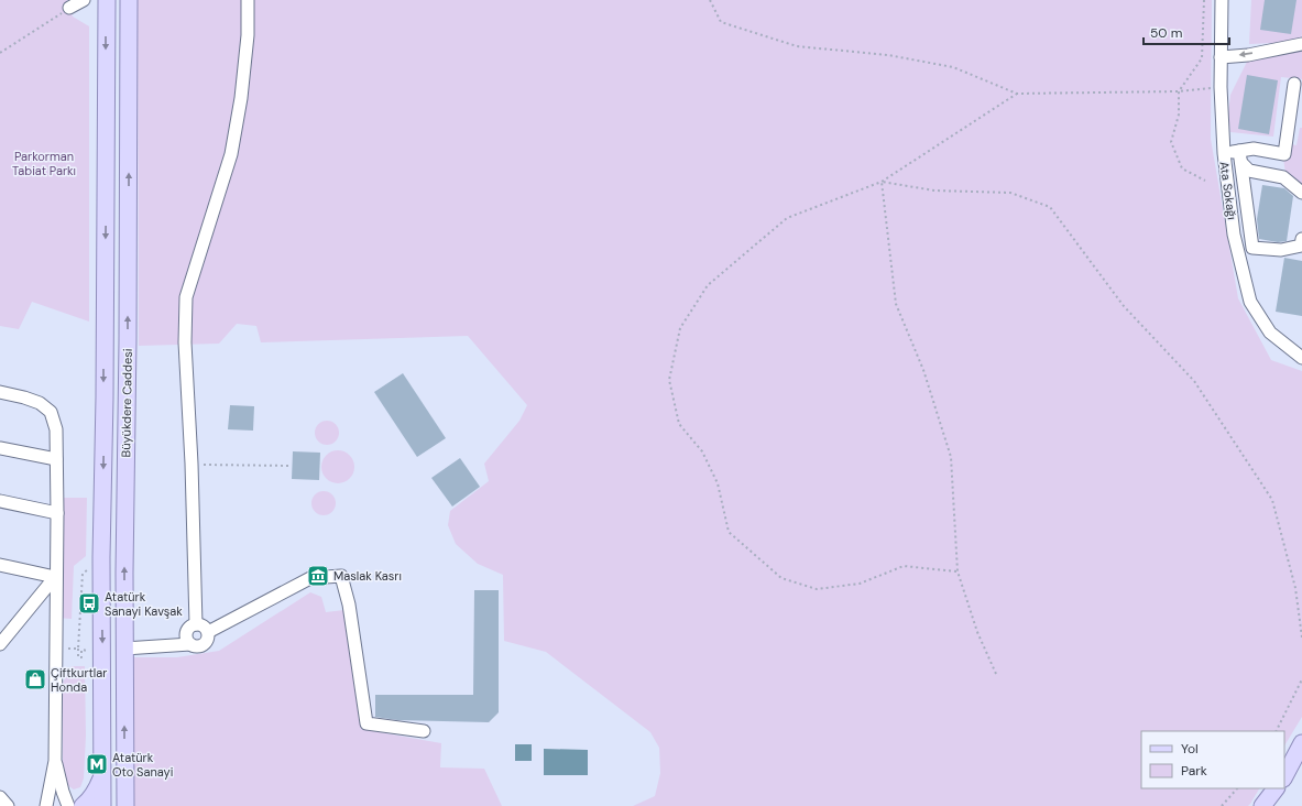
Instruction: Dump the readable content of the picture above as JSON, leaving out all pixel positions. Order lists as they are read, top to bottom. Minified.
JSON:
{"streets":{"main road":["Büyükdere Caddesi"],"street":["Ata Sokağı"]},"parks":["Parkorman Tabiat Parkı"],"places":{"museum":["Maslak Kasrı"],"bus stop":["Atatürk Sanayi Kavşak"],"shop":["Çiftkurtlar Honda"],"metro station":["Atatürk Oto Sanayi"]},"legend":["Yol","Park"],"scale_bar":"50 m"}
